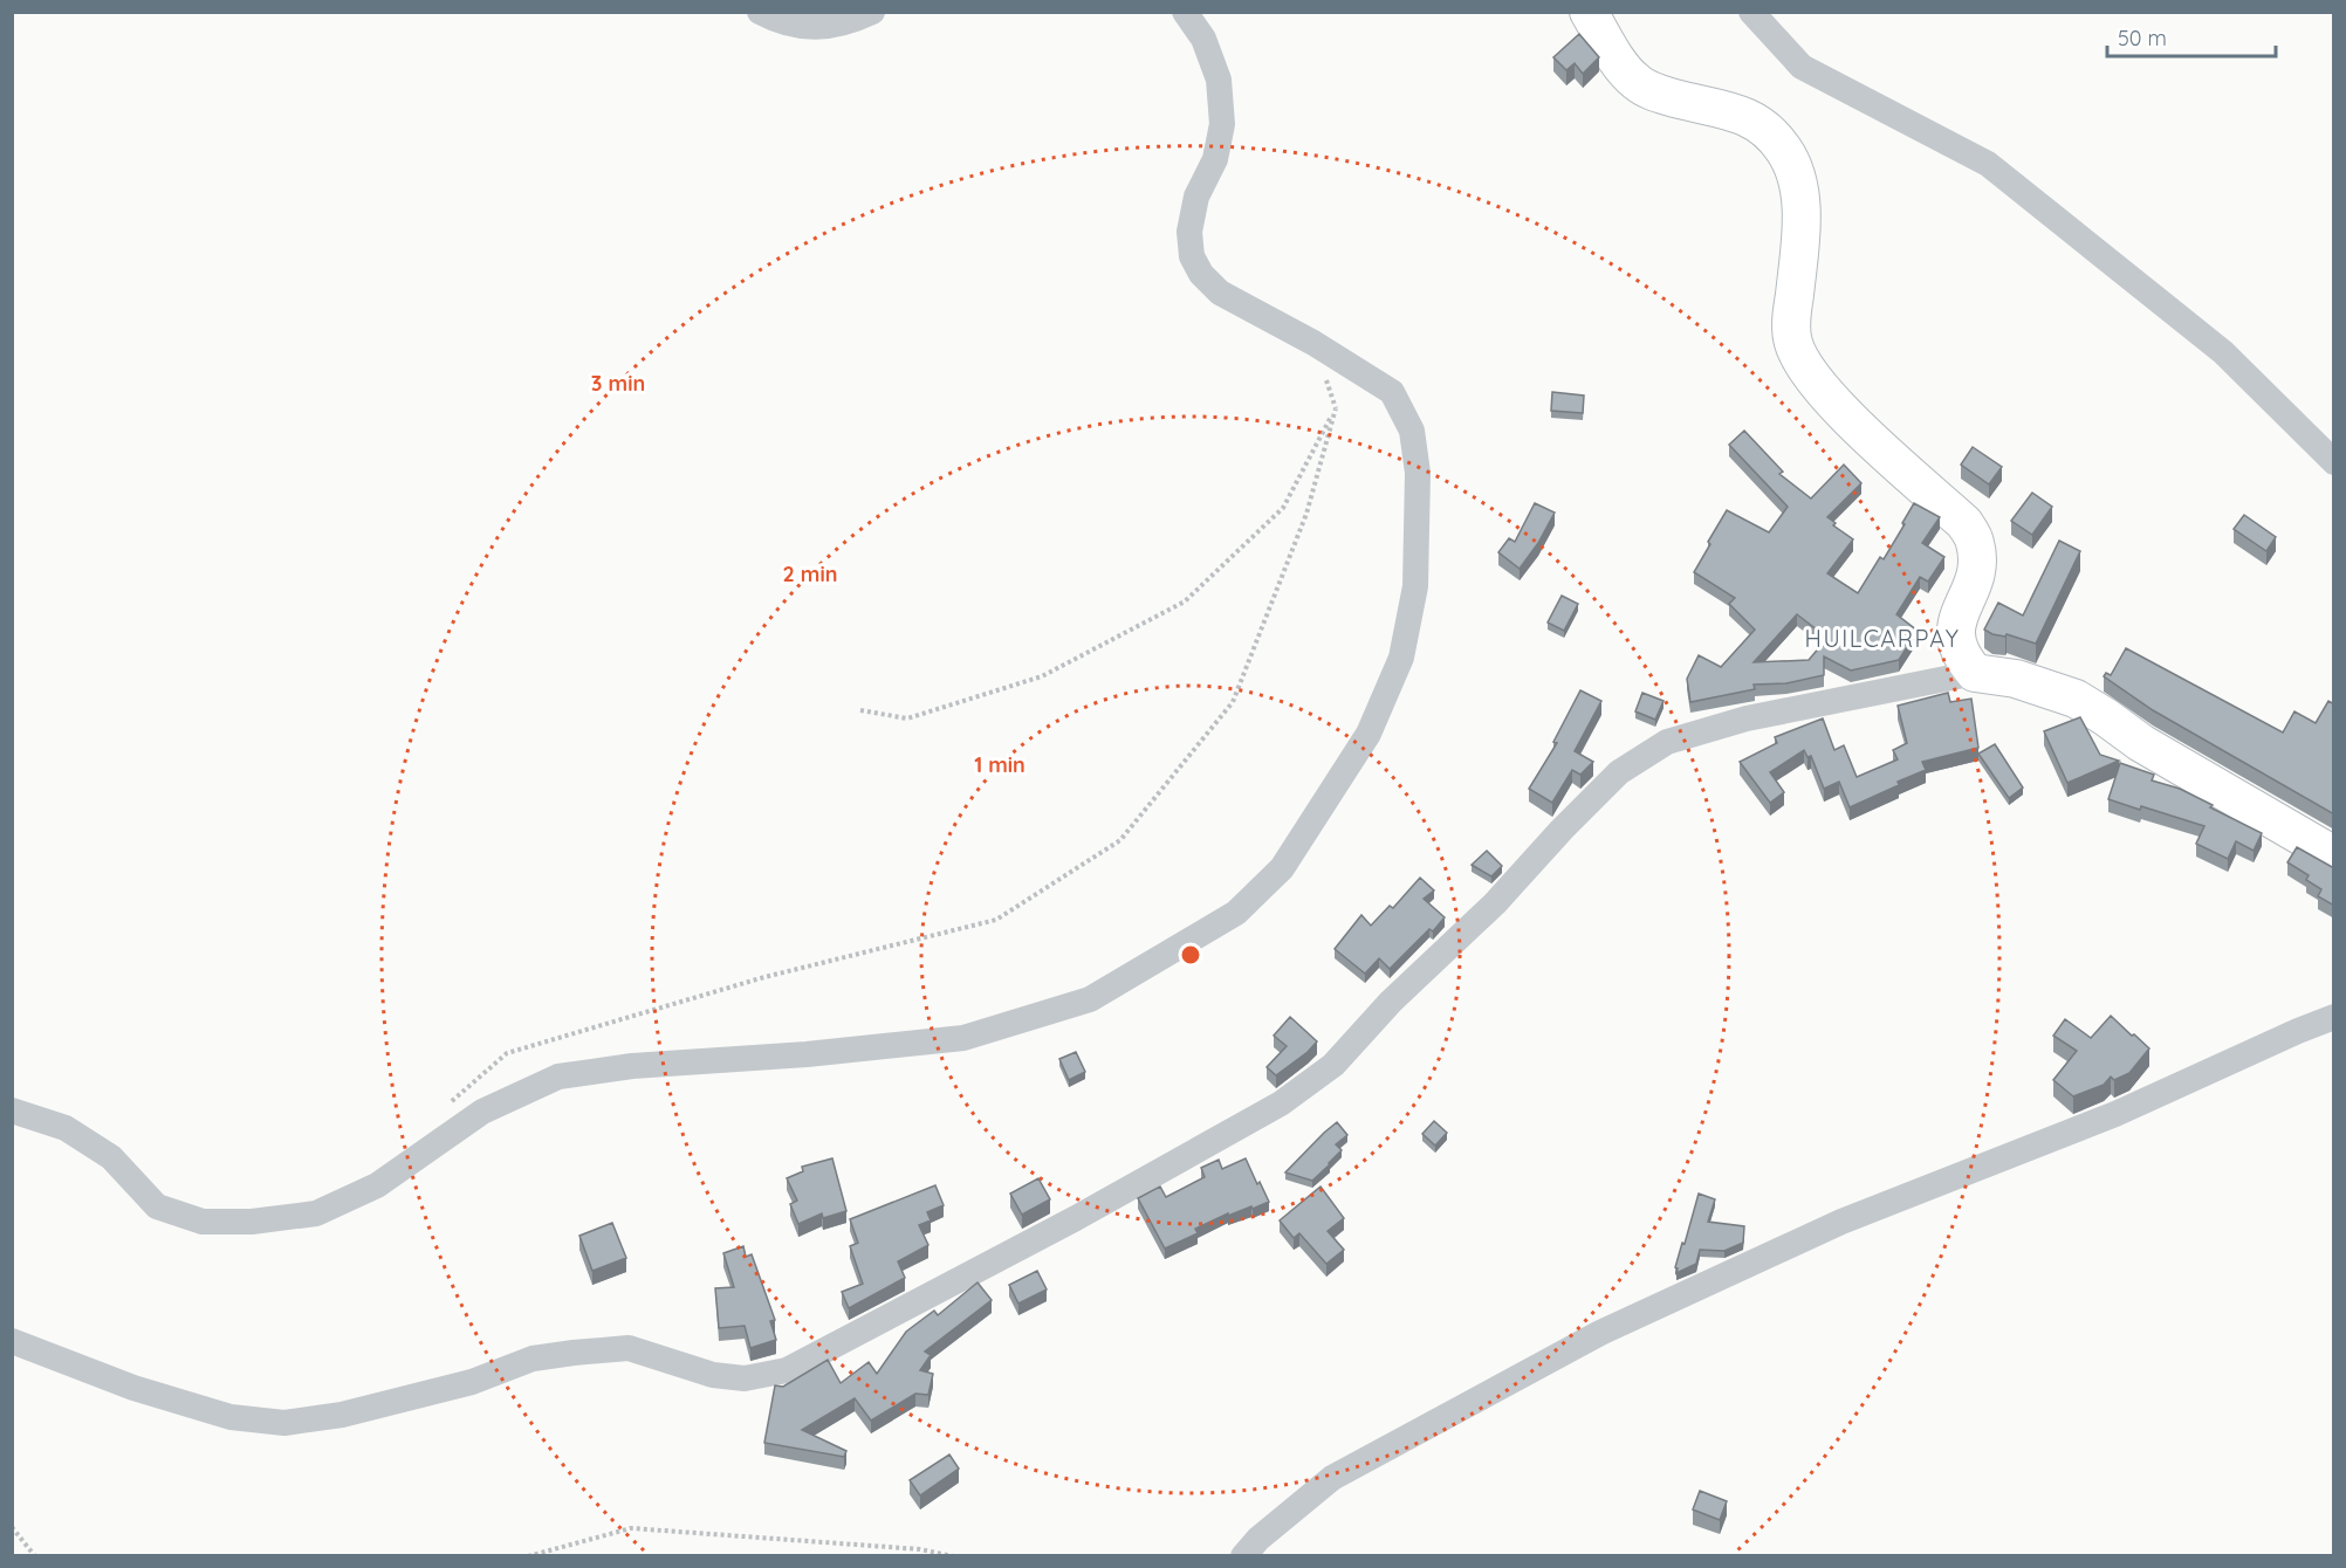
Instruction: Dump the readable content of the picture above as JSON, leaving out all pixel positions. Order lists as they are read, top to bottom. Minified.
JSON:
{"districts":["HUILCARPAY"],"scale_bar":"50 m","rings":["3 min","2 min","1 min"]}
